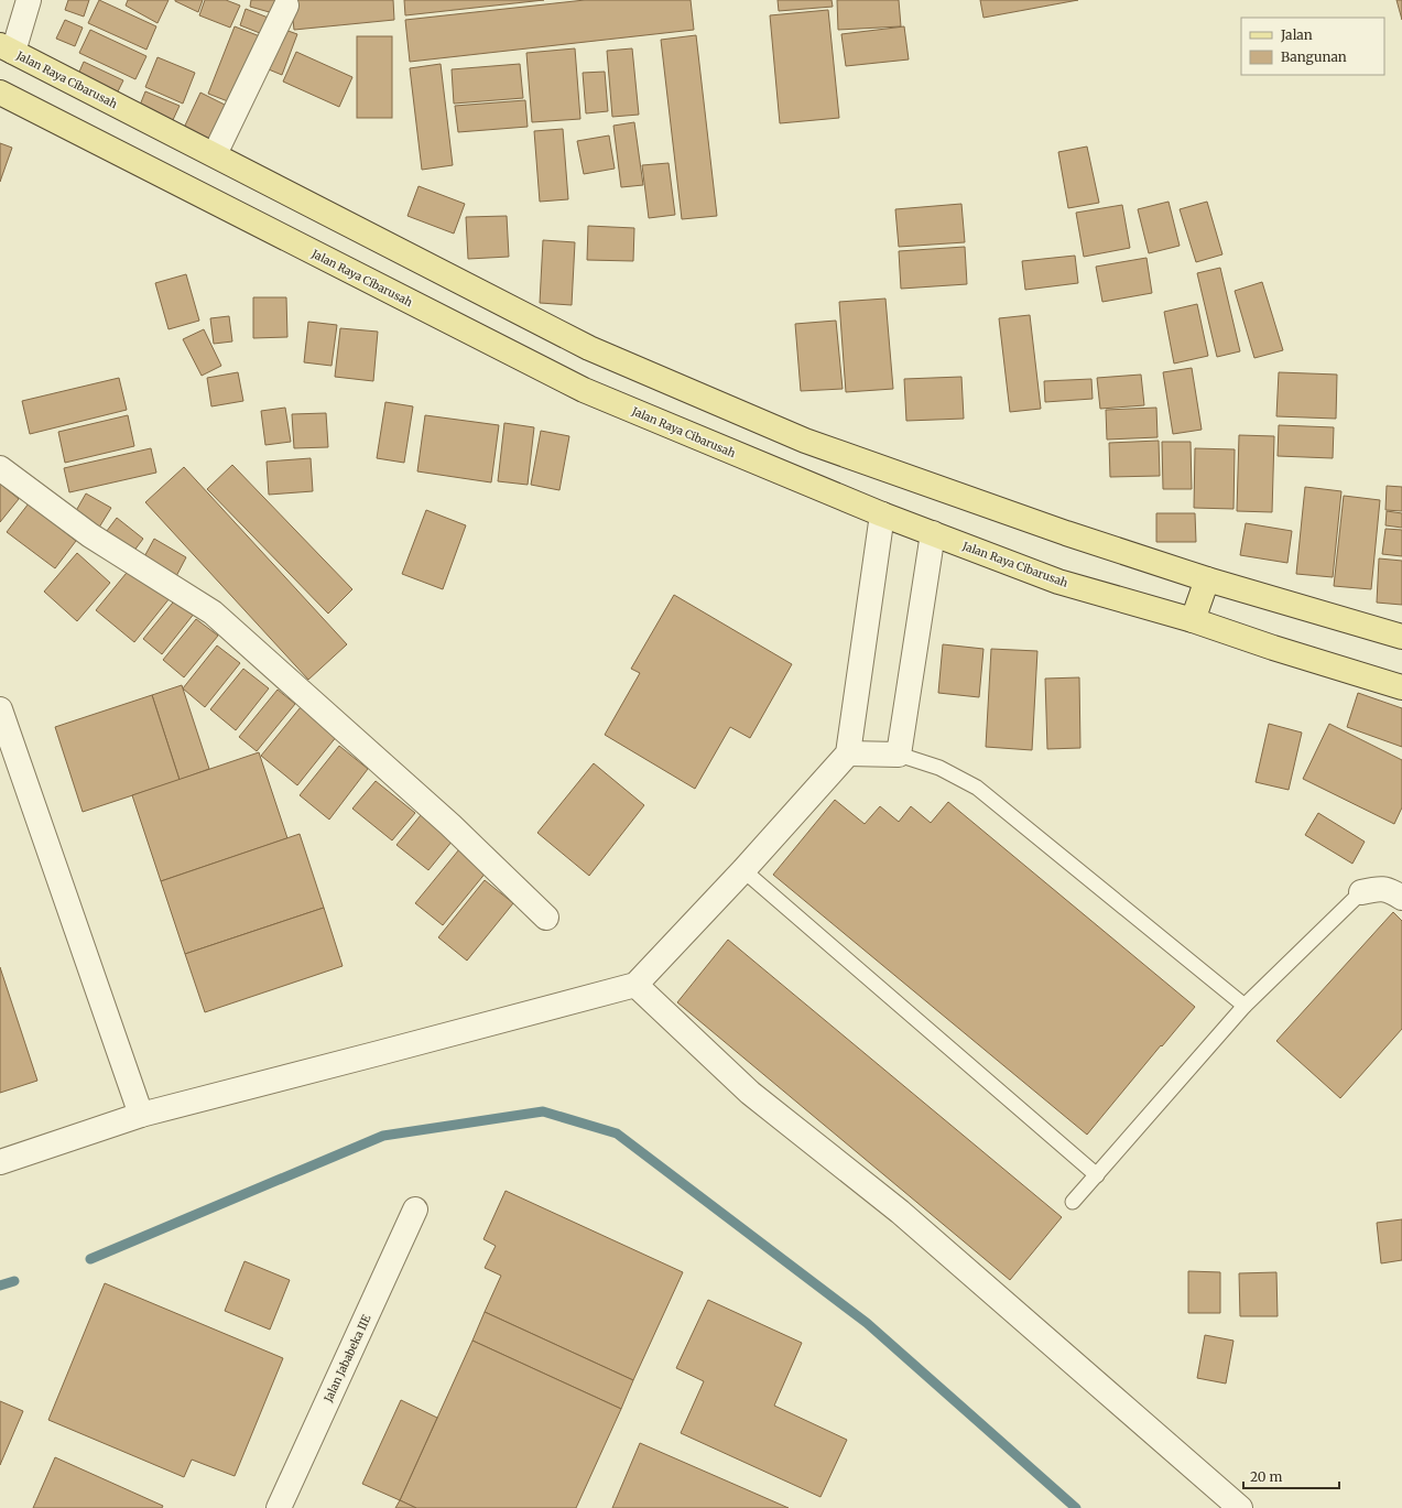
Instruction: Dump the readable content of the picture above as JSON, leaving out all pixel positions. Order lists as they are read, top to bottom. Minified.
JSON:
{"streets":{"main road":["Jalan Raya Cibarusah"],"street":["Jalan Jababeka IIE"]},"legend":["Jalan","Bangunan"],"scale_bar":"20 m"}
